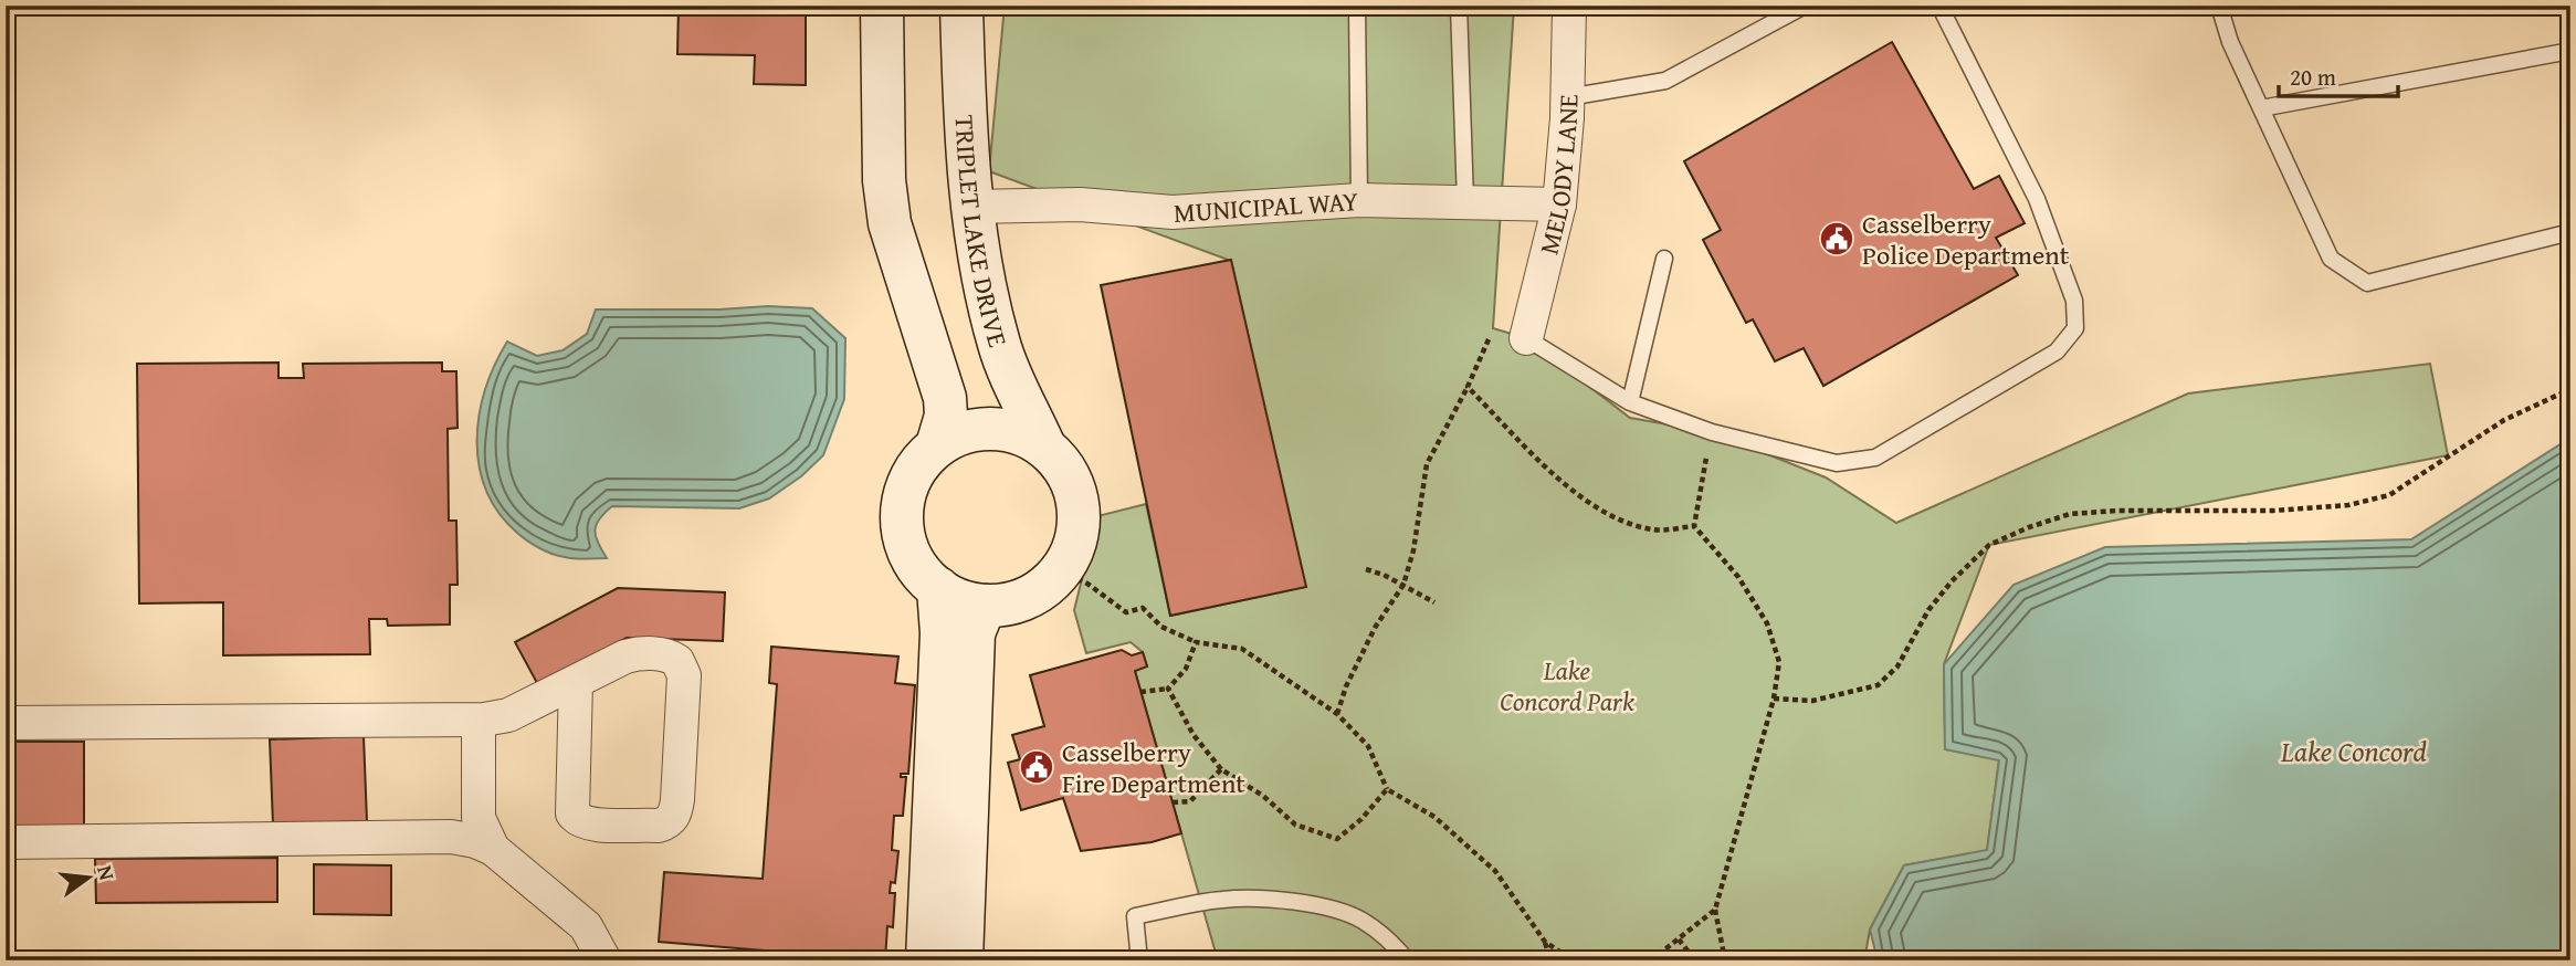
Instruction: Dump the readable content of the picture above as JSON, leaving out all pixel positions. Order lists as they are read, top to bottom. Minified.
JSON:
{"streets":{"street":["MELODY LANE","MUNICIPAL WAY","TRIPLET LAKE DRIVE"]},"crossings":[["MELODY LANE","MUNICIPAL WAY"],["MUNICIPAL WAY","TRIPLET LAKE DRIVE"]],"water":["Lake Concord"],"parks":["Lake Concord Park"],"places":{"public building":["Casselberry Police Department","Casselberry Fire Department"]},"scale_bar":"20 m","north":"right"}
